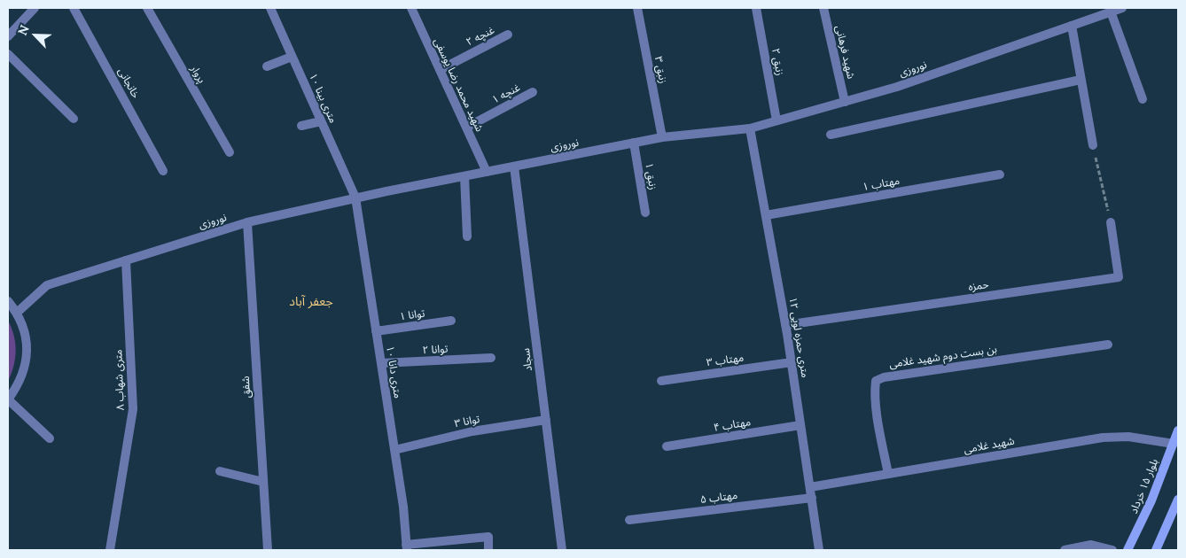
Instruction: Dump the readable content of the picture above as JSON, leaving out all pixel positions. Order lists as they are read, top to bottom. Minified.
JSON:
{"streets":{"main road":["بلوار ۱۵ خرداد"],"street":["غنچه ۲","شهید فرهانی","زنبق ۲","نوروزی","زنبق ۳","پروار","خانجانی","شهید محمد رضا یوسفی","غنچه ۱","۱۰ متری بینا","زنبق ۱","مهتاب ۱","حمزه","توانا ۱","۱۲ متری حمزه لویی","توانا ۲","بن بست دوم شهید غلامی","سجاد","مهتاب ۳","۱۰ متری دانا","۸ متری شهاب","شفق","توانا ۳","مهتاب ۴","شهید غلامی","مهتاب ۵"]},"crossings":[["غنچه ۲","شهید محمد رضا یوسفی"],["شهید فرهانی","نوروزی"],["زنبق ۲","نوروزی"],["نوروزی","زنبق ۳"],["نوروزی","شهید محمد رضا یوسفی"],["نوروزی","۱۰ متری بینا"],["نوروزی","زنبق ۱"],["نوروزی","۱۲ متری حمزه لویی"],["نوروزی","سجاد"],["نوروزی","۱۰ متری دانا"],["نوروزی","۸ متری شهاب"],["نوروزی","شفق"],["شهید محمد رضا یوسفی","غنچه ۱"],["۱۰ متری بینا","۱۰ متری دانا"],["مهتاب ۱","۱۲ متری حمزه لویی"],["حمزه","۱۲ متری حمزه لویی"],["توانا ۱","۱۰ متری دانا"],["۱۲ متری حمزه لویی","مهتاب ۳"],["۱۲ متری حمزه لویی","مهتاب ۴"],["۱۲ متری حمزه لویی","شهید غلامی"],["۱۲ متری حمزه لویی","مهتاب ۵"],["توانا ۲","۱۰ متری دانا"],["بن بست دوم شهید غلامی","شهید غلامی"],["سجاد","توانا ۳"],["۱۰ متری دانا","توانا ۳"],["شهید غلامی","بلوار ۱۵ خرداد"]],"districts":["جعفر آباد"],"north":"top left"}
